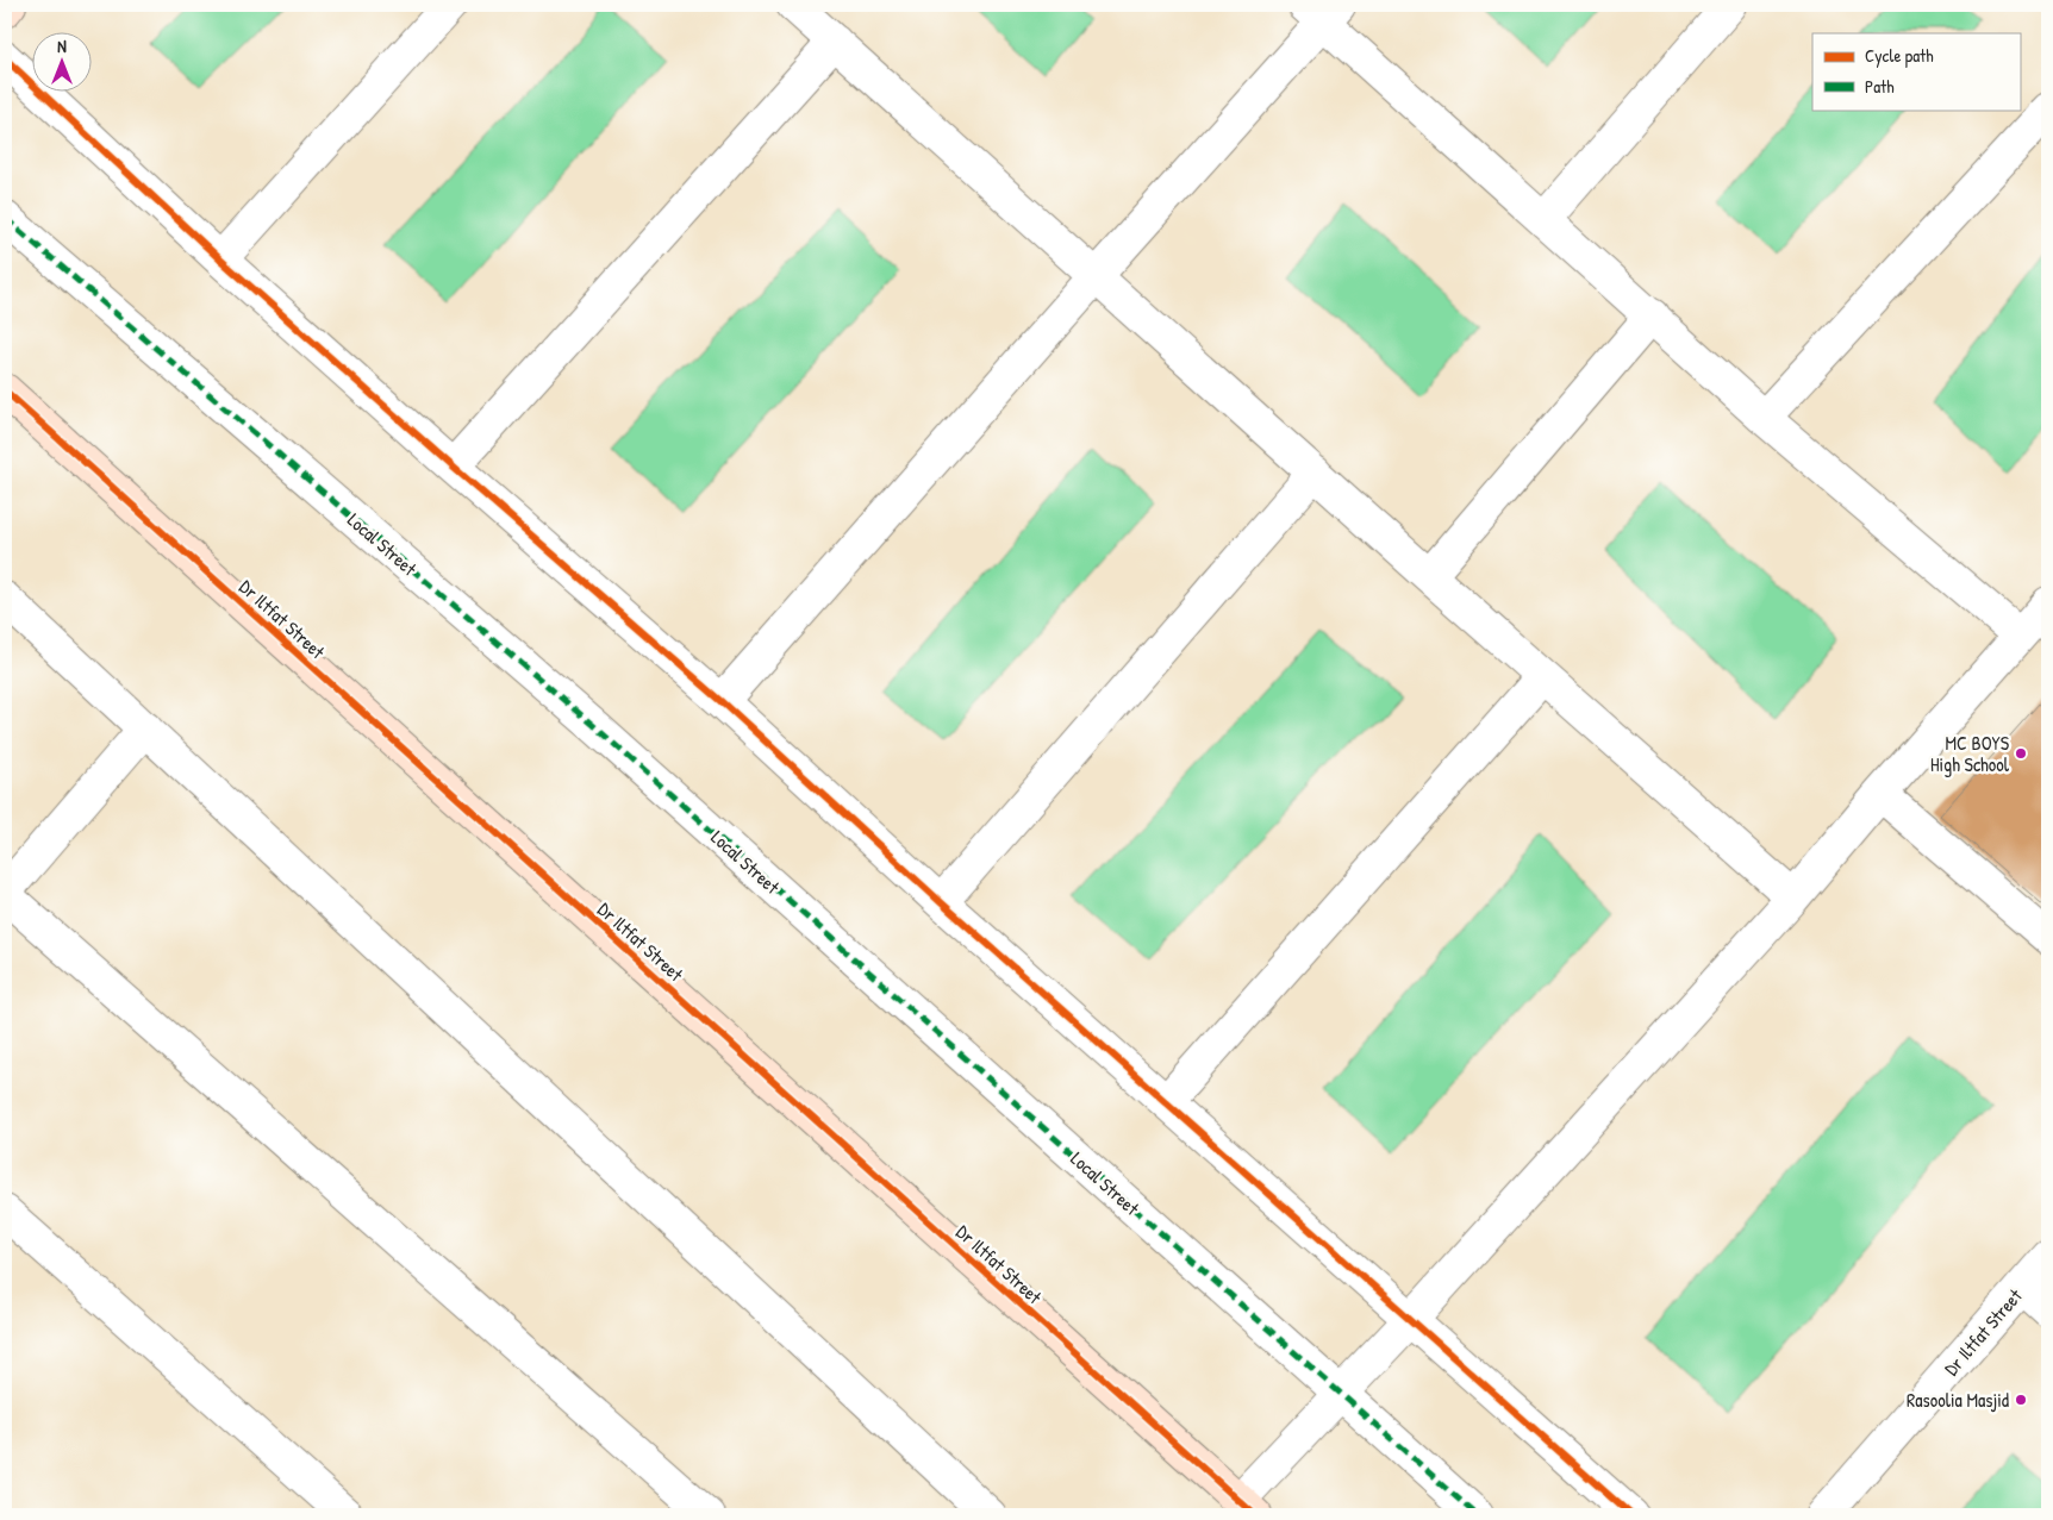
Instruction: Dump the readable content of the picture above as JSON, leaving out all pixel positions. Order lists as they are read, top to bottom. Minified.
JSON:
{"streets":{"street":["Local Street","Dr Iltfat Street"]},"places":["MC BOYS High School","Rasoolia Masjid"],"legend":["Cycle path","Path"],"north":"top"}
